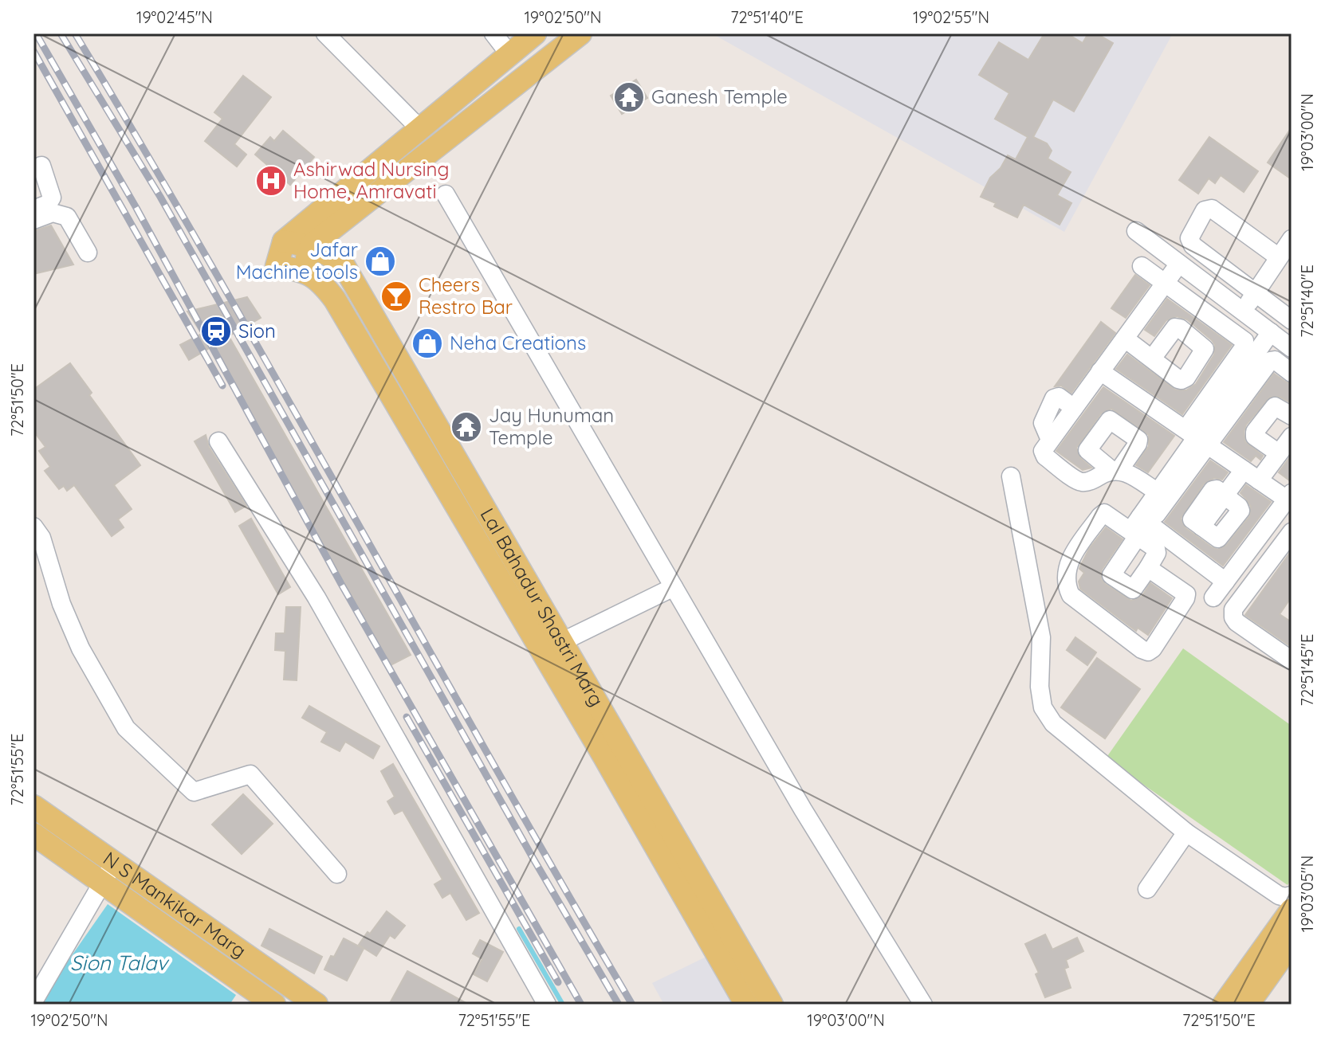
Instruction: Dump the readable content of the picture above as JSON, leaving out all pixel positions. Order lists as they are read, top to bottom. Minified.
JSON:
{"streets":{"main road":["Lal Bahadur Shastri Marg","N S Mankikar Marg"]},"water":["Sion Talav"],"places":{"temple":["Ganesh Temple","Jay Hunuman Temple"],"hospital":["Ashirwad Nursing Home, Amravati"],"shop":["Jafar Machine tools","Neha Creations"],"bar":["Cheers Restro Bar"],"station":["Sion"]},"coordinates":["19°02'45\"N","19°02'50\"N","72°51'40\"E","19°02'55\"N","19°03'00\"N","72°51'50\"E","72°51'45\"E","72°51'55\"E","19°03'05\"N"]}
